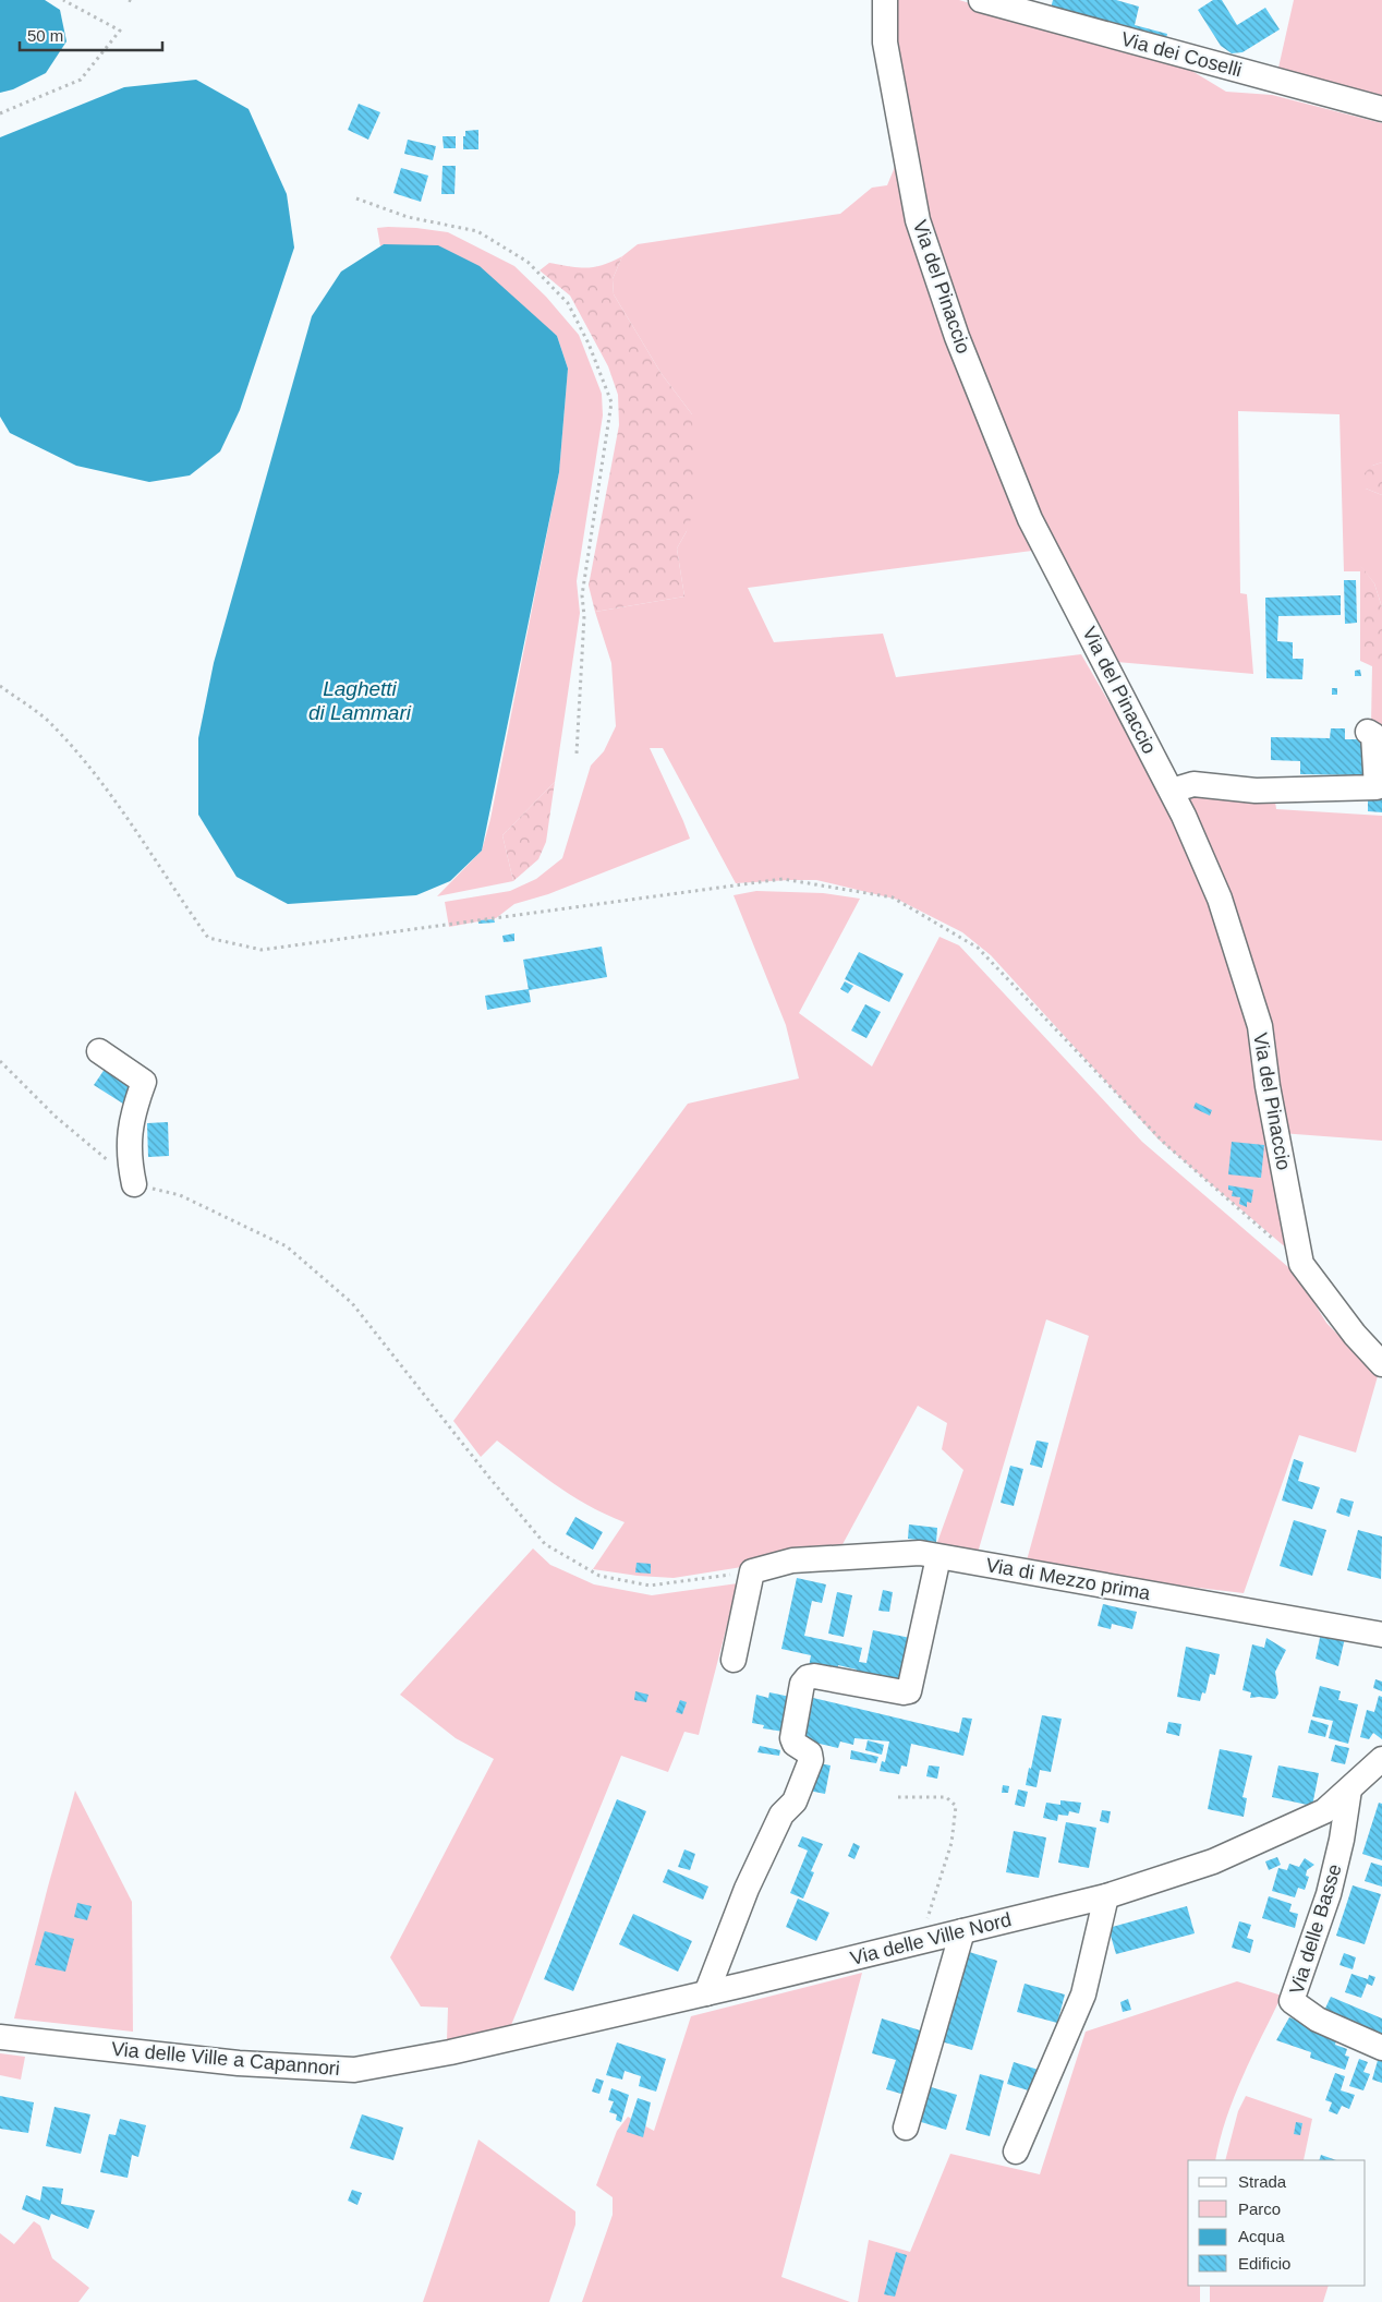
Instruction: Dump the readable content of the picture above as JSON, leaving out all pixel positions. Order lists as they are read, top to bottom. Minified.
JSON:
{"streets":{"street":["Via dei Coselli","Via del Pinaccio","Via di Mezzo prima","Via delle Basse","Via delle Ville Nord","Via delle Ville a Capannori"]},"crossings":[["Via delle Basse","Via delle Ville Nord"],["Via delle Ville Nord","Via delle Ville a Capannori"]],"water":["Laghetti di Lammari"],"legend":["Strada","Parco","Acqua","Edificio"],"scale_bar":"50 m"}
